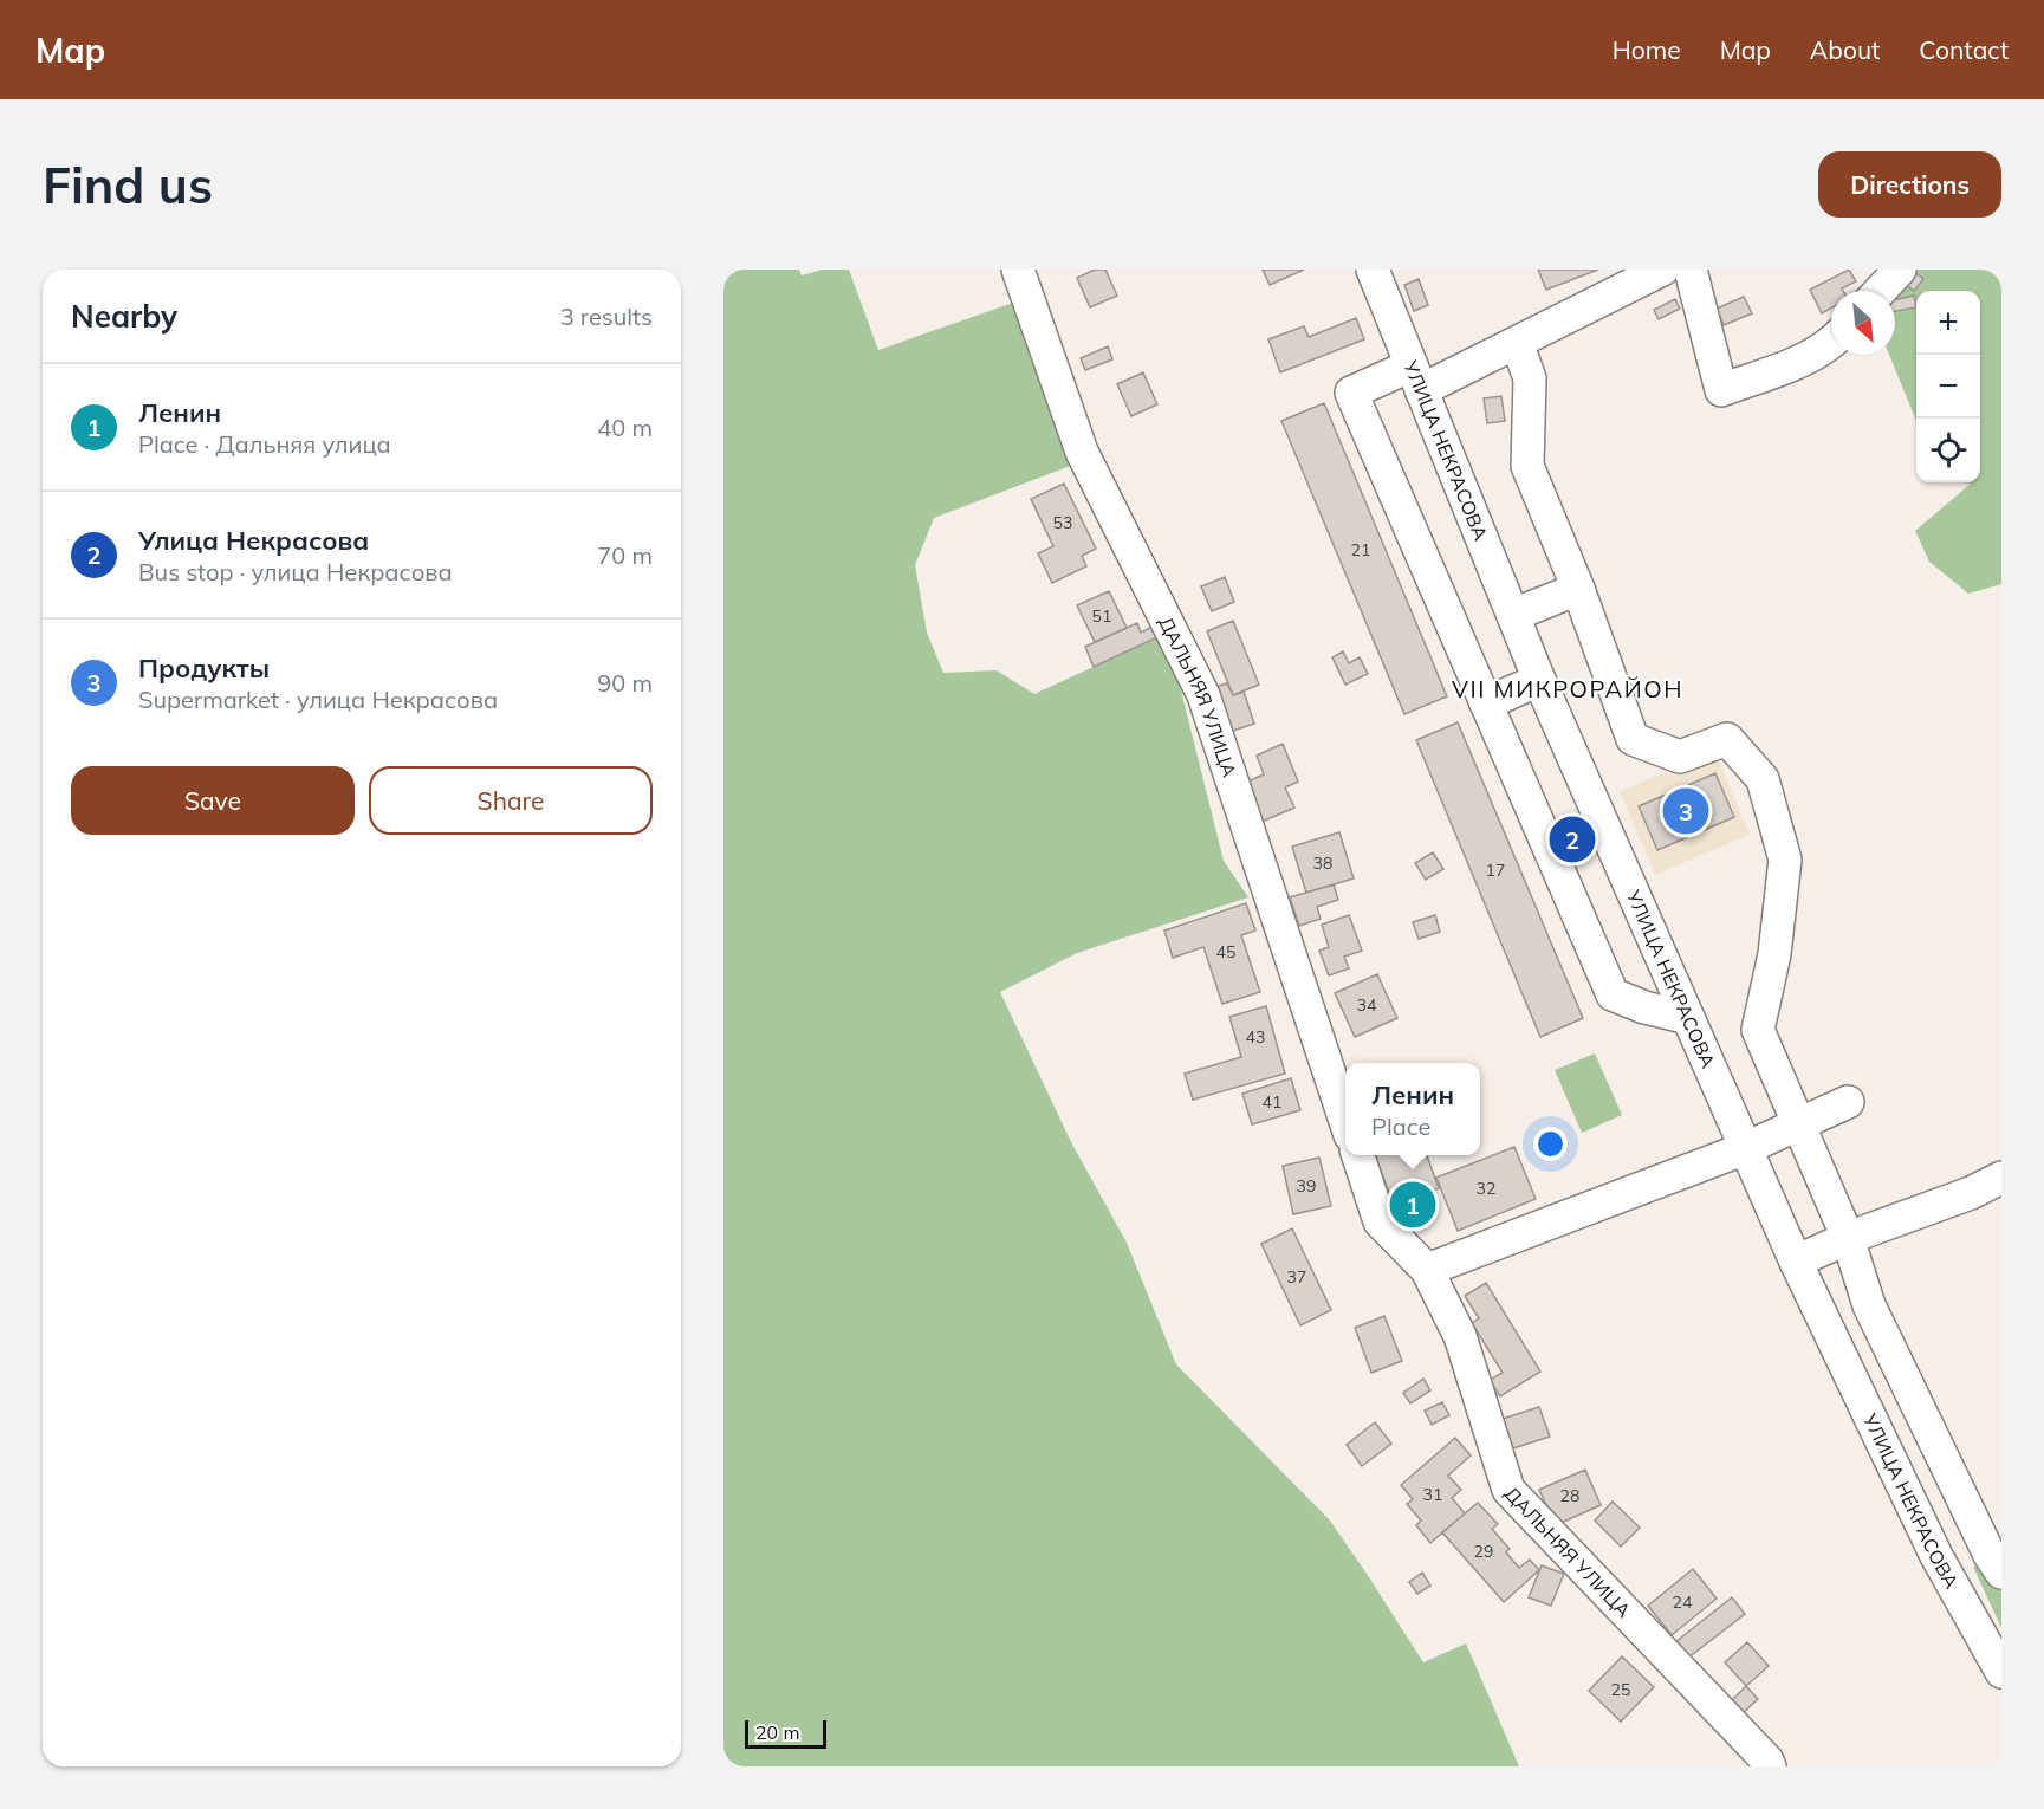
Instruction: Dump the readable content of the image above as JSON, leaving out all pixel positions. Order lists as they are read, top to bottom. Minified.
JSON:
{"streets":{"street":["УЛИЦА НЕКРАСОВА","ДАЛЬНЯЯ УЛИЦА"]},"districts":["VII МИКРОРАЙОН"],"house_numbers":["53","21","51","38","17","45","34","43","41","39","32","37","31","28","29","24","25"],"scale_bar":"20 m","north":"bottom right","page":{"header":"Map","nav":["Home","Map","About","Contact"],"buttons":["Directions",["Save","Share"]],"title":"Find us","heading":["Nearby","3 results"],"map_buttons":["+","−"],"list":[{"mark":"1","name":"Ленин","note":"Place · Дальняя улица","value":"40 m"},{"mark":"2","name":"Улица Некрасова","note":"Bus stop · улица Некрасова","value":"70 m"},{"mark":"3","name":"Продукты","note":"Supermarket · улица Некрасова","value":"90 m"}],"pins":["3","2","1"],"popup":["Ленин","Place"],"scale":"20 m"}}
